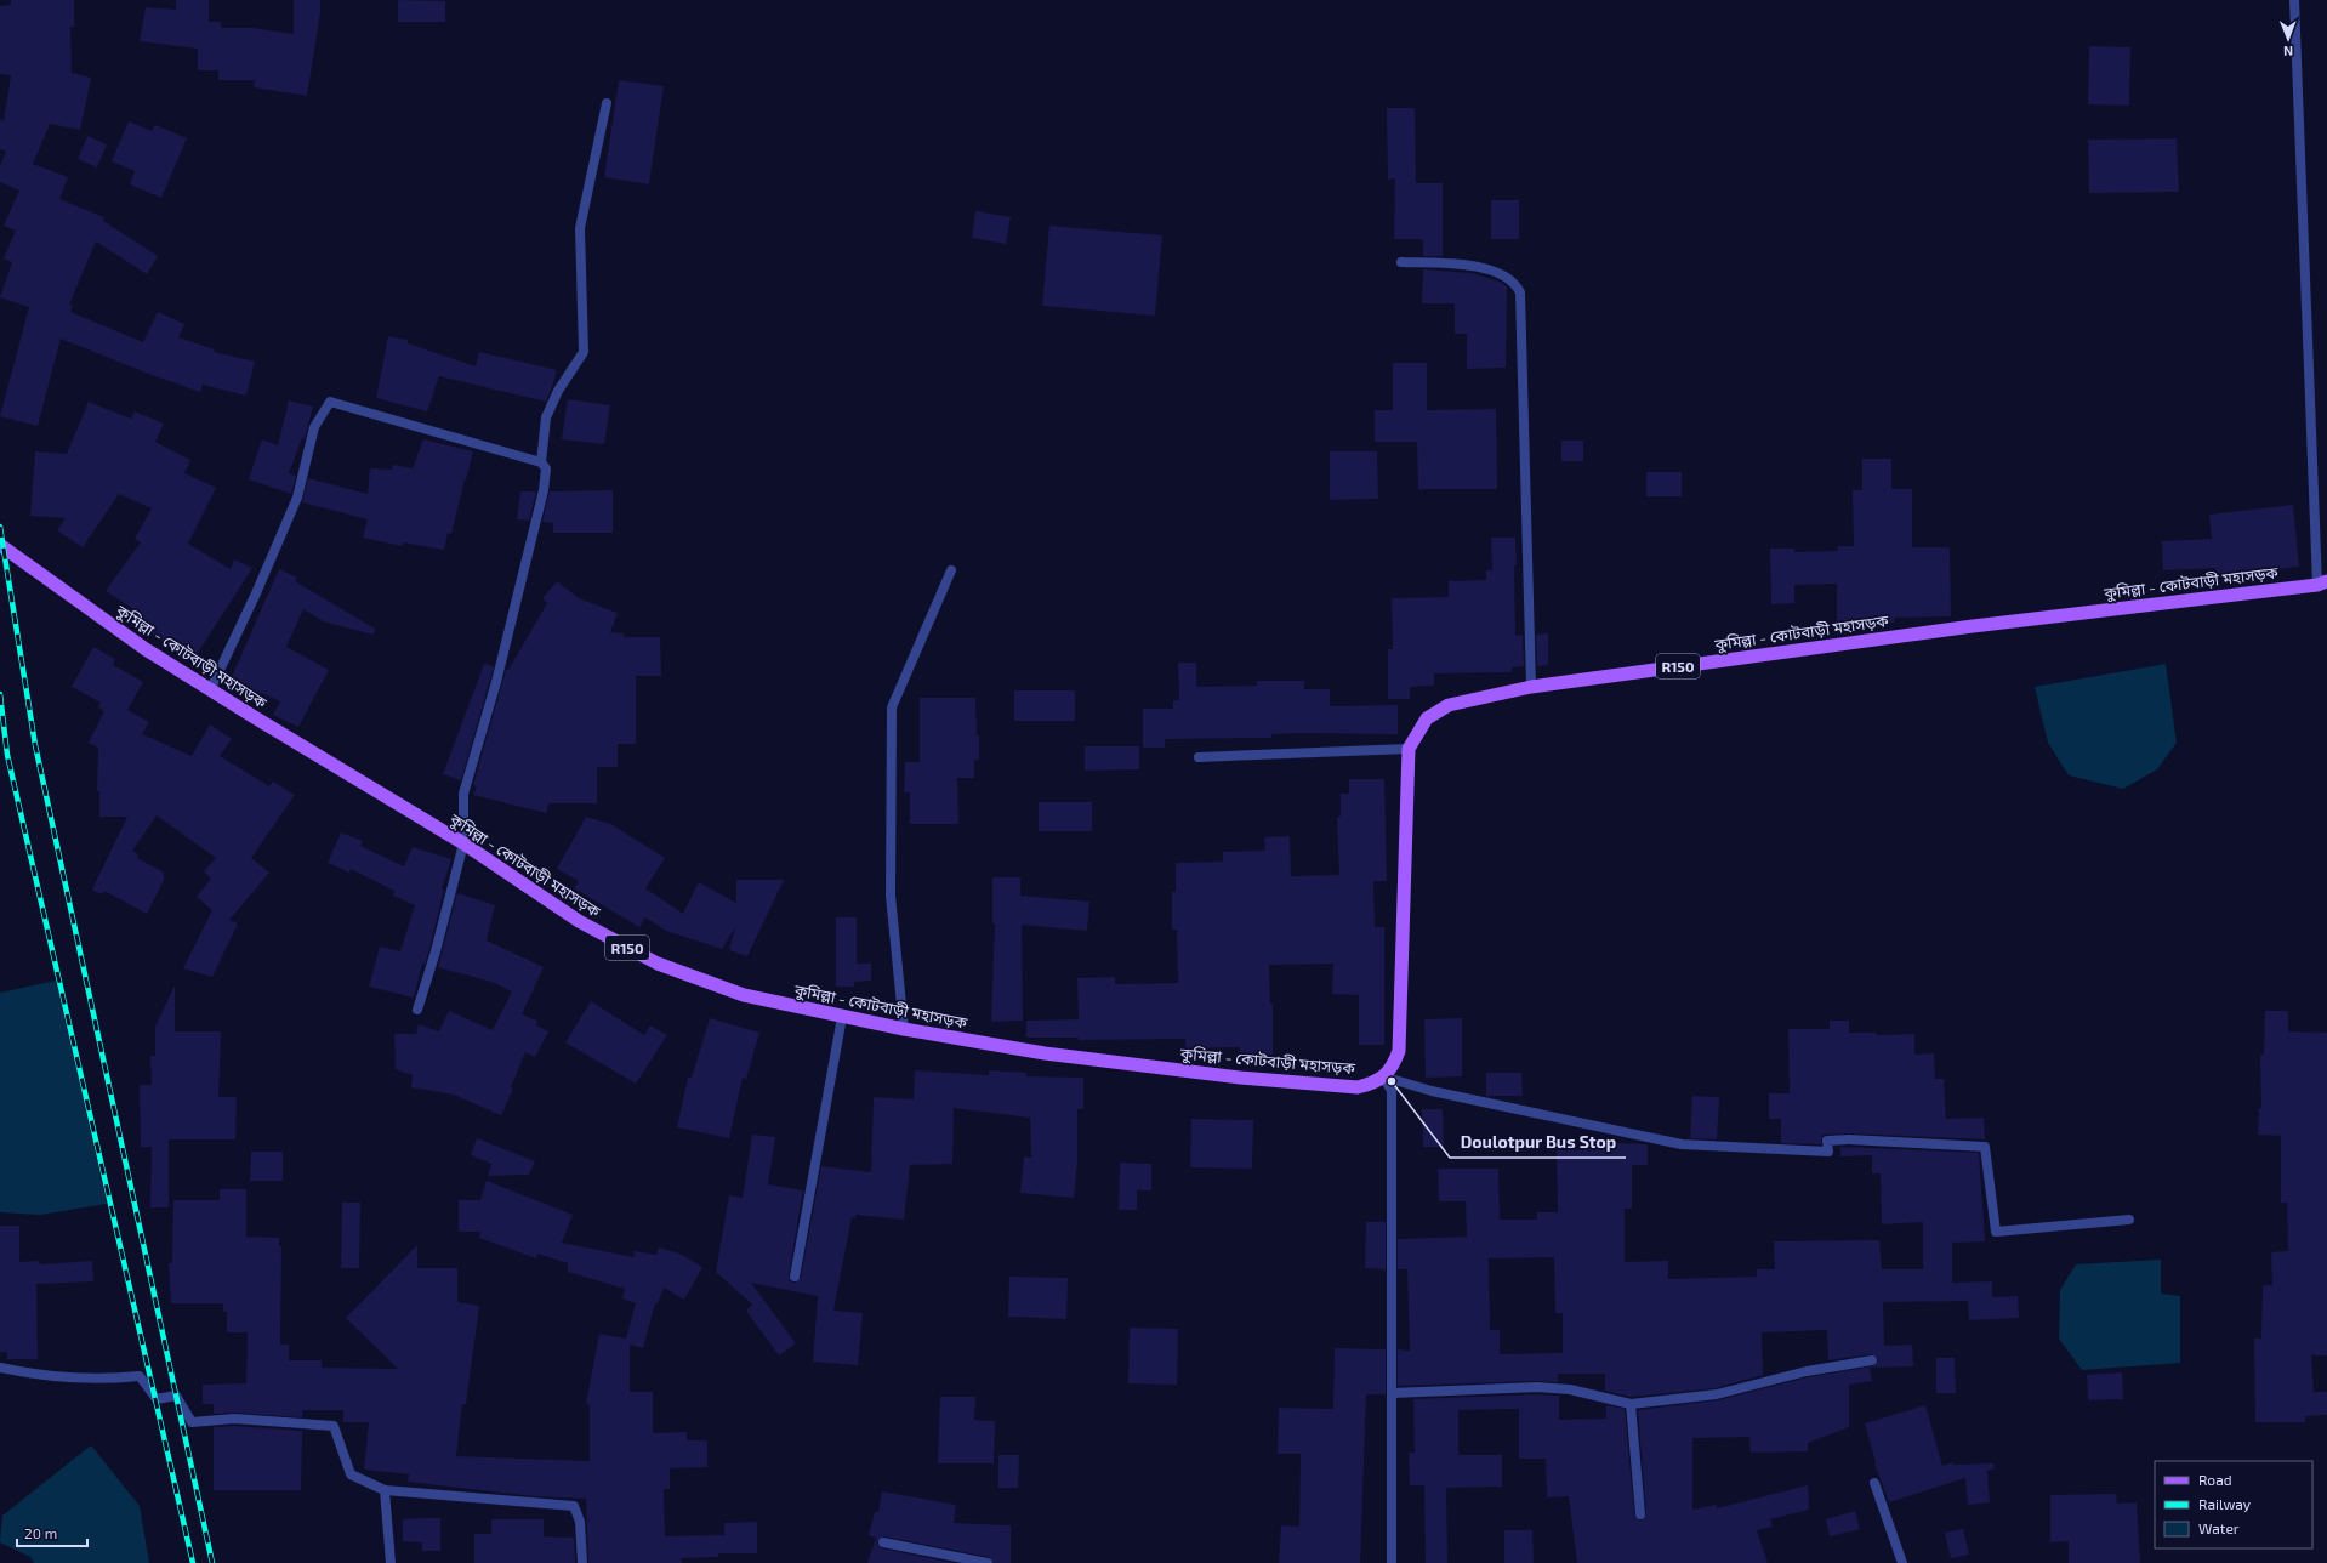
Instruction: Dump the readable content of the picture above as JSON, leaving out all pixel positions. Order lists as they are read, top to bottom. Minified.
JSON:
{"streets":{"main road":["কুমিল্লা - কোটবাড়ী মহাসড়ক","R150"]},"places":["Doulotpur Bus Stop"],"legend":["Road","Railway","Water"],"scale_bar":"20 m","north":"bottom"}
